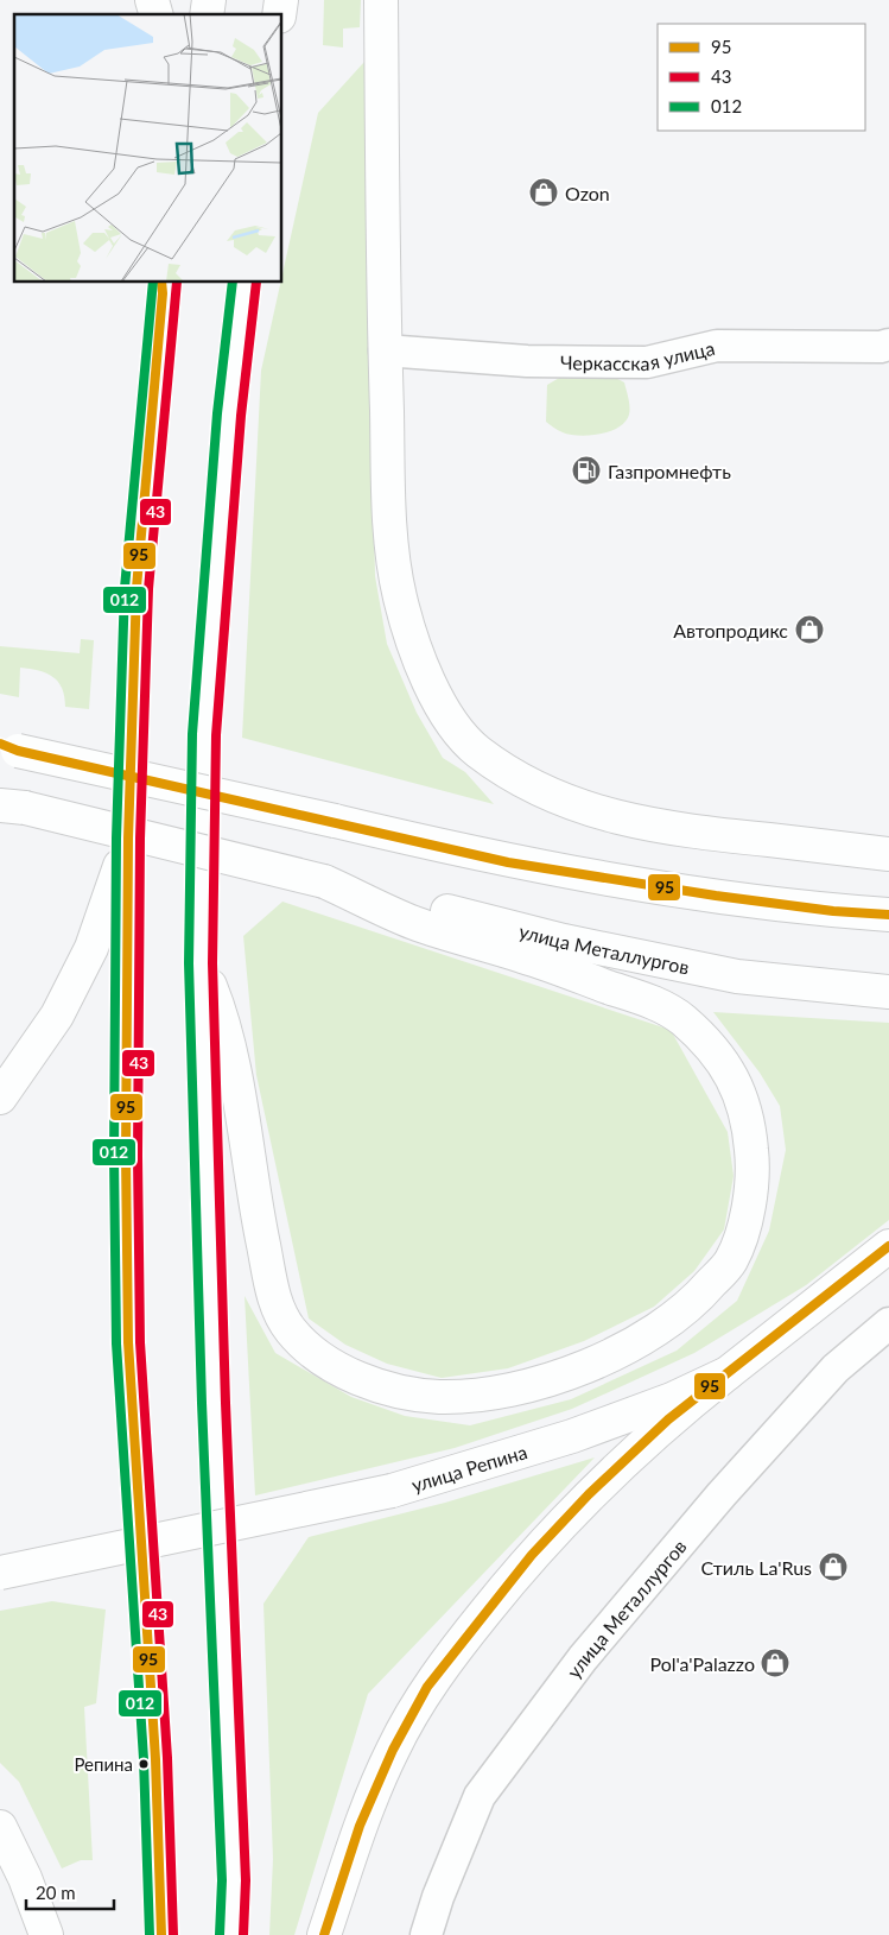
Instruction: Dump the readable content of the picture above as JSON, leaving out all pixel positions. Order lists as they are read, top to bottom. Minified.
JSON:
{"streets":{"main road":["улица Металлургов","улица Репина"],"street":["Черкасская улица"]},"places":{"shop":["Ozon","Автопродикс","Стиль La'Rus","Pol'a'Palazzo"],"fuel station":["Газпромнефть"],"other":["Репина"]},"lines":["transit line 95","transit line 43","transit line 012"],"legend":["95","43","012"],"scale_bar":"20 m"}
